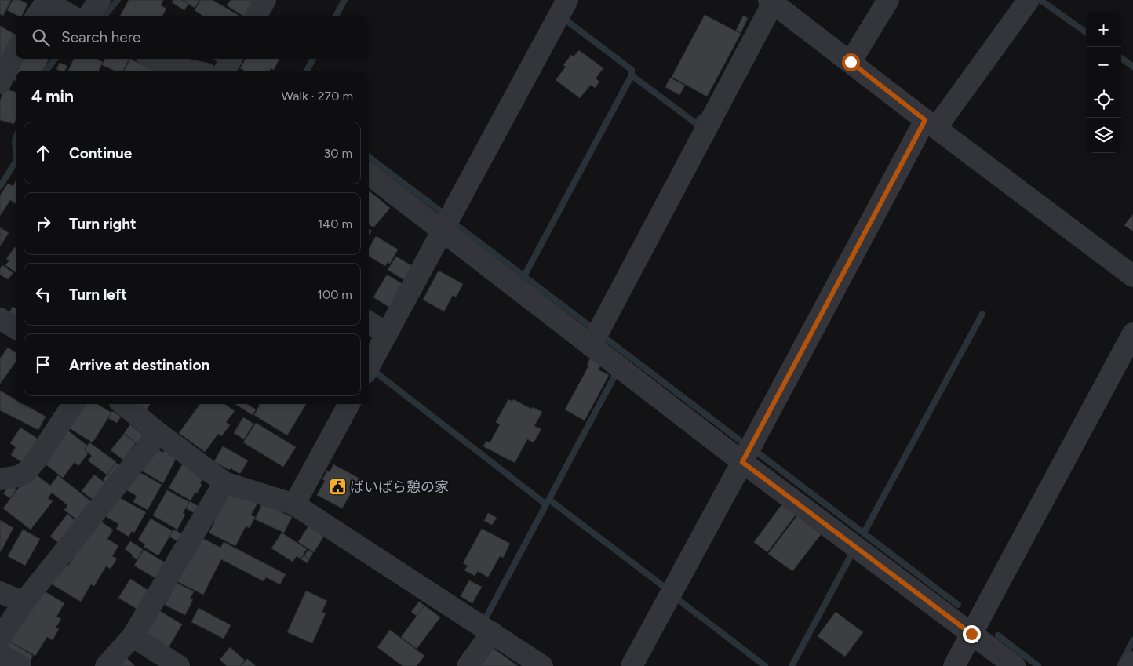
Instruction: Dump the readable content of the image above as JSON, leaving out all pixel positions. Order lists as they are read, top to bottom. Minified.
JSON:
{"places":{"public building":["ばいばら憩の家"]},"page":{"map_buttons":["+","−"],"search":"Search here","heading":["4 min","Walk · 270 m"],"list":[["Continue","30 m"],["Turn right","140 m"],["Turn left","100 m"],"Arrive at destination"]}}
